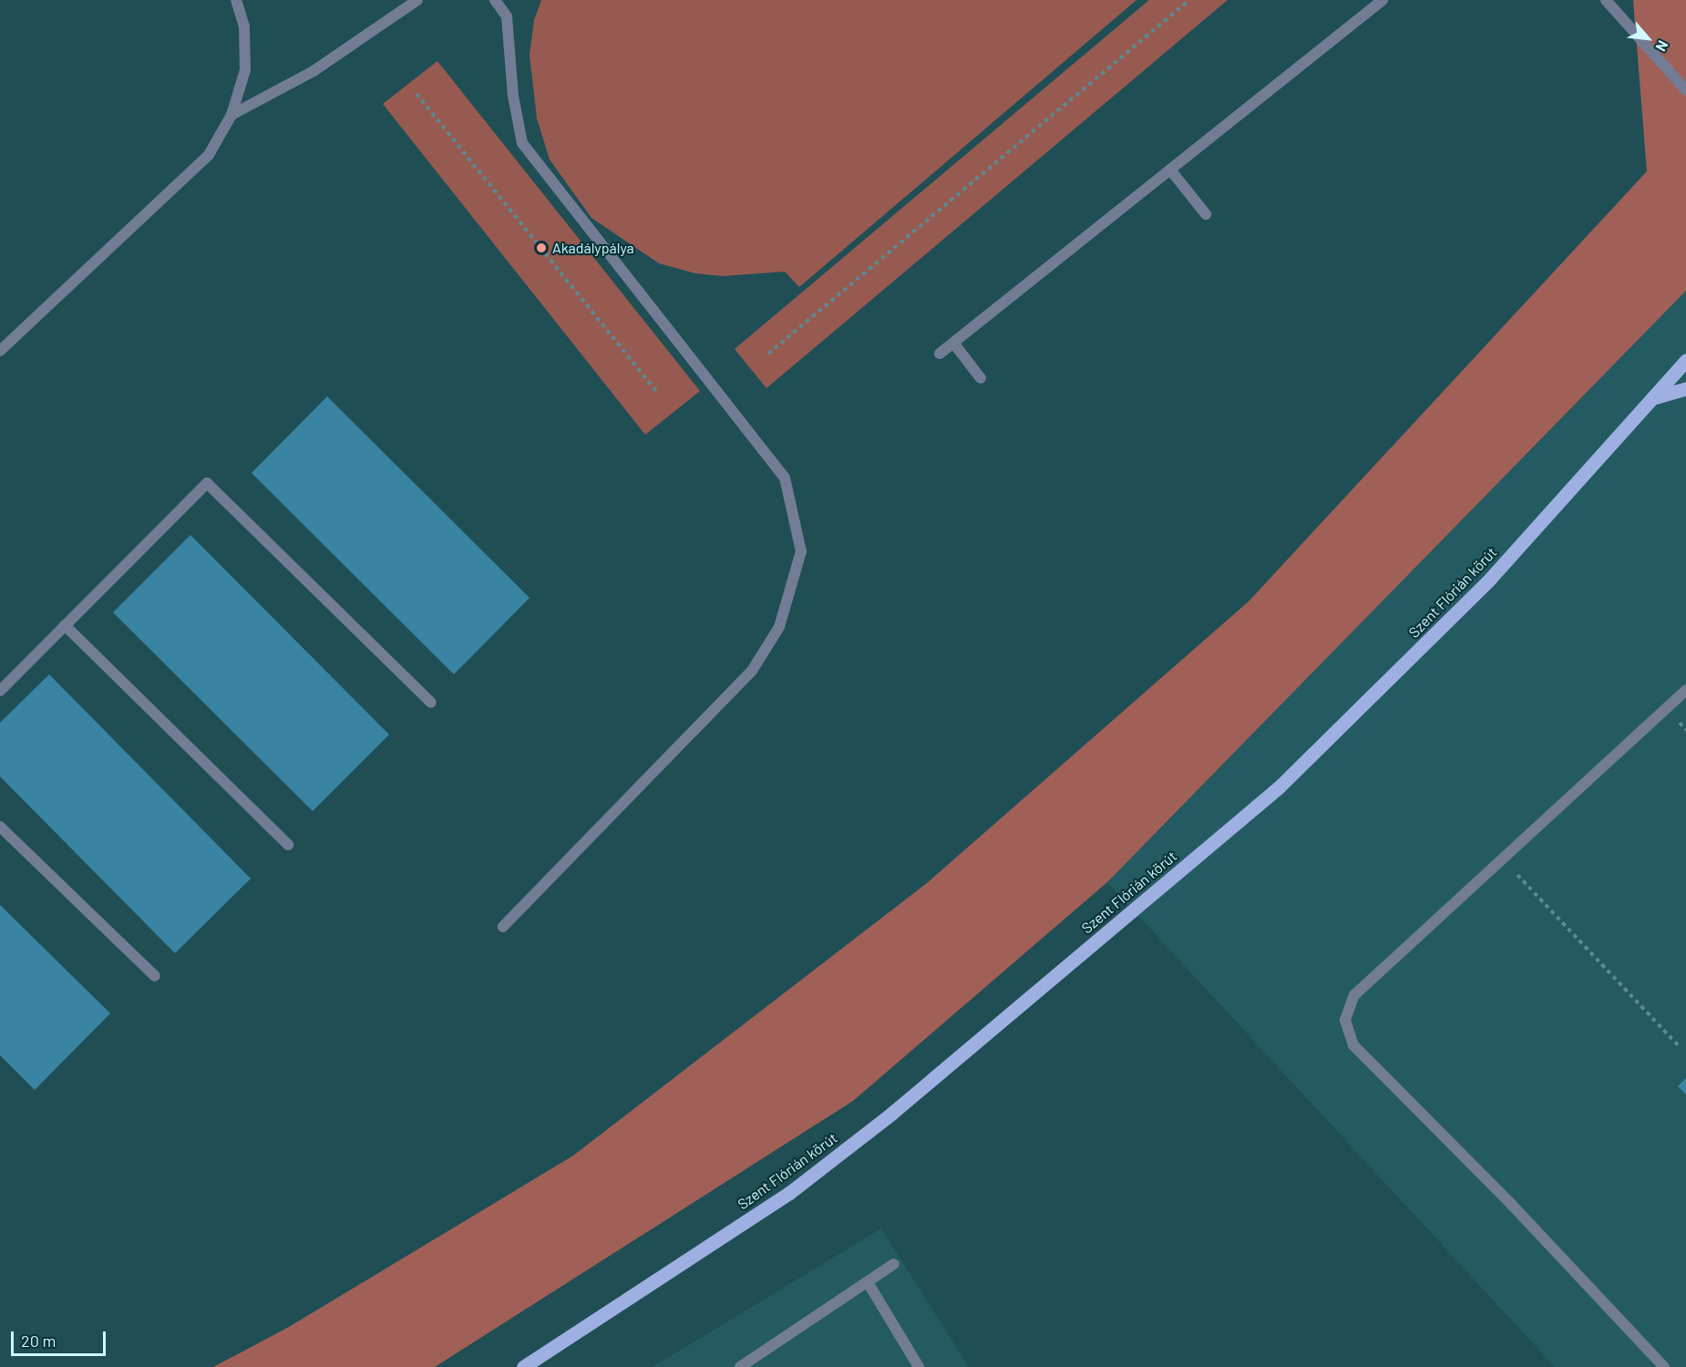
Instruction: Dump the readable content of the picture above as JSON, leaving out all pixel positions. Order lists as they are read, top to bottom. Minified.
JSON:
{"streets":{"main road":["Szent Flórián körút"]},"places":["Akadálypálya"],"scale_bar":"20 m","north":"bottom right"}
